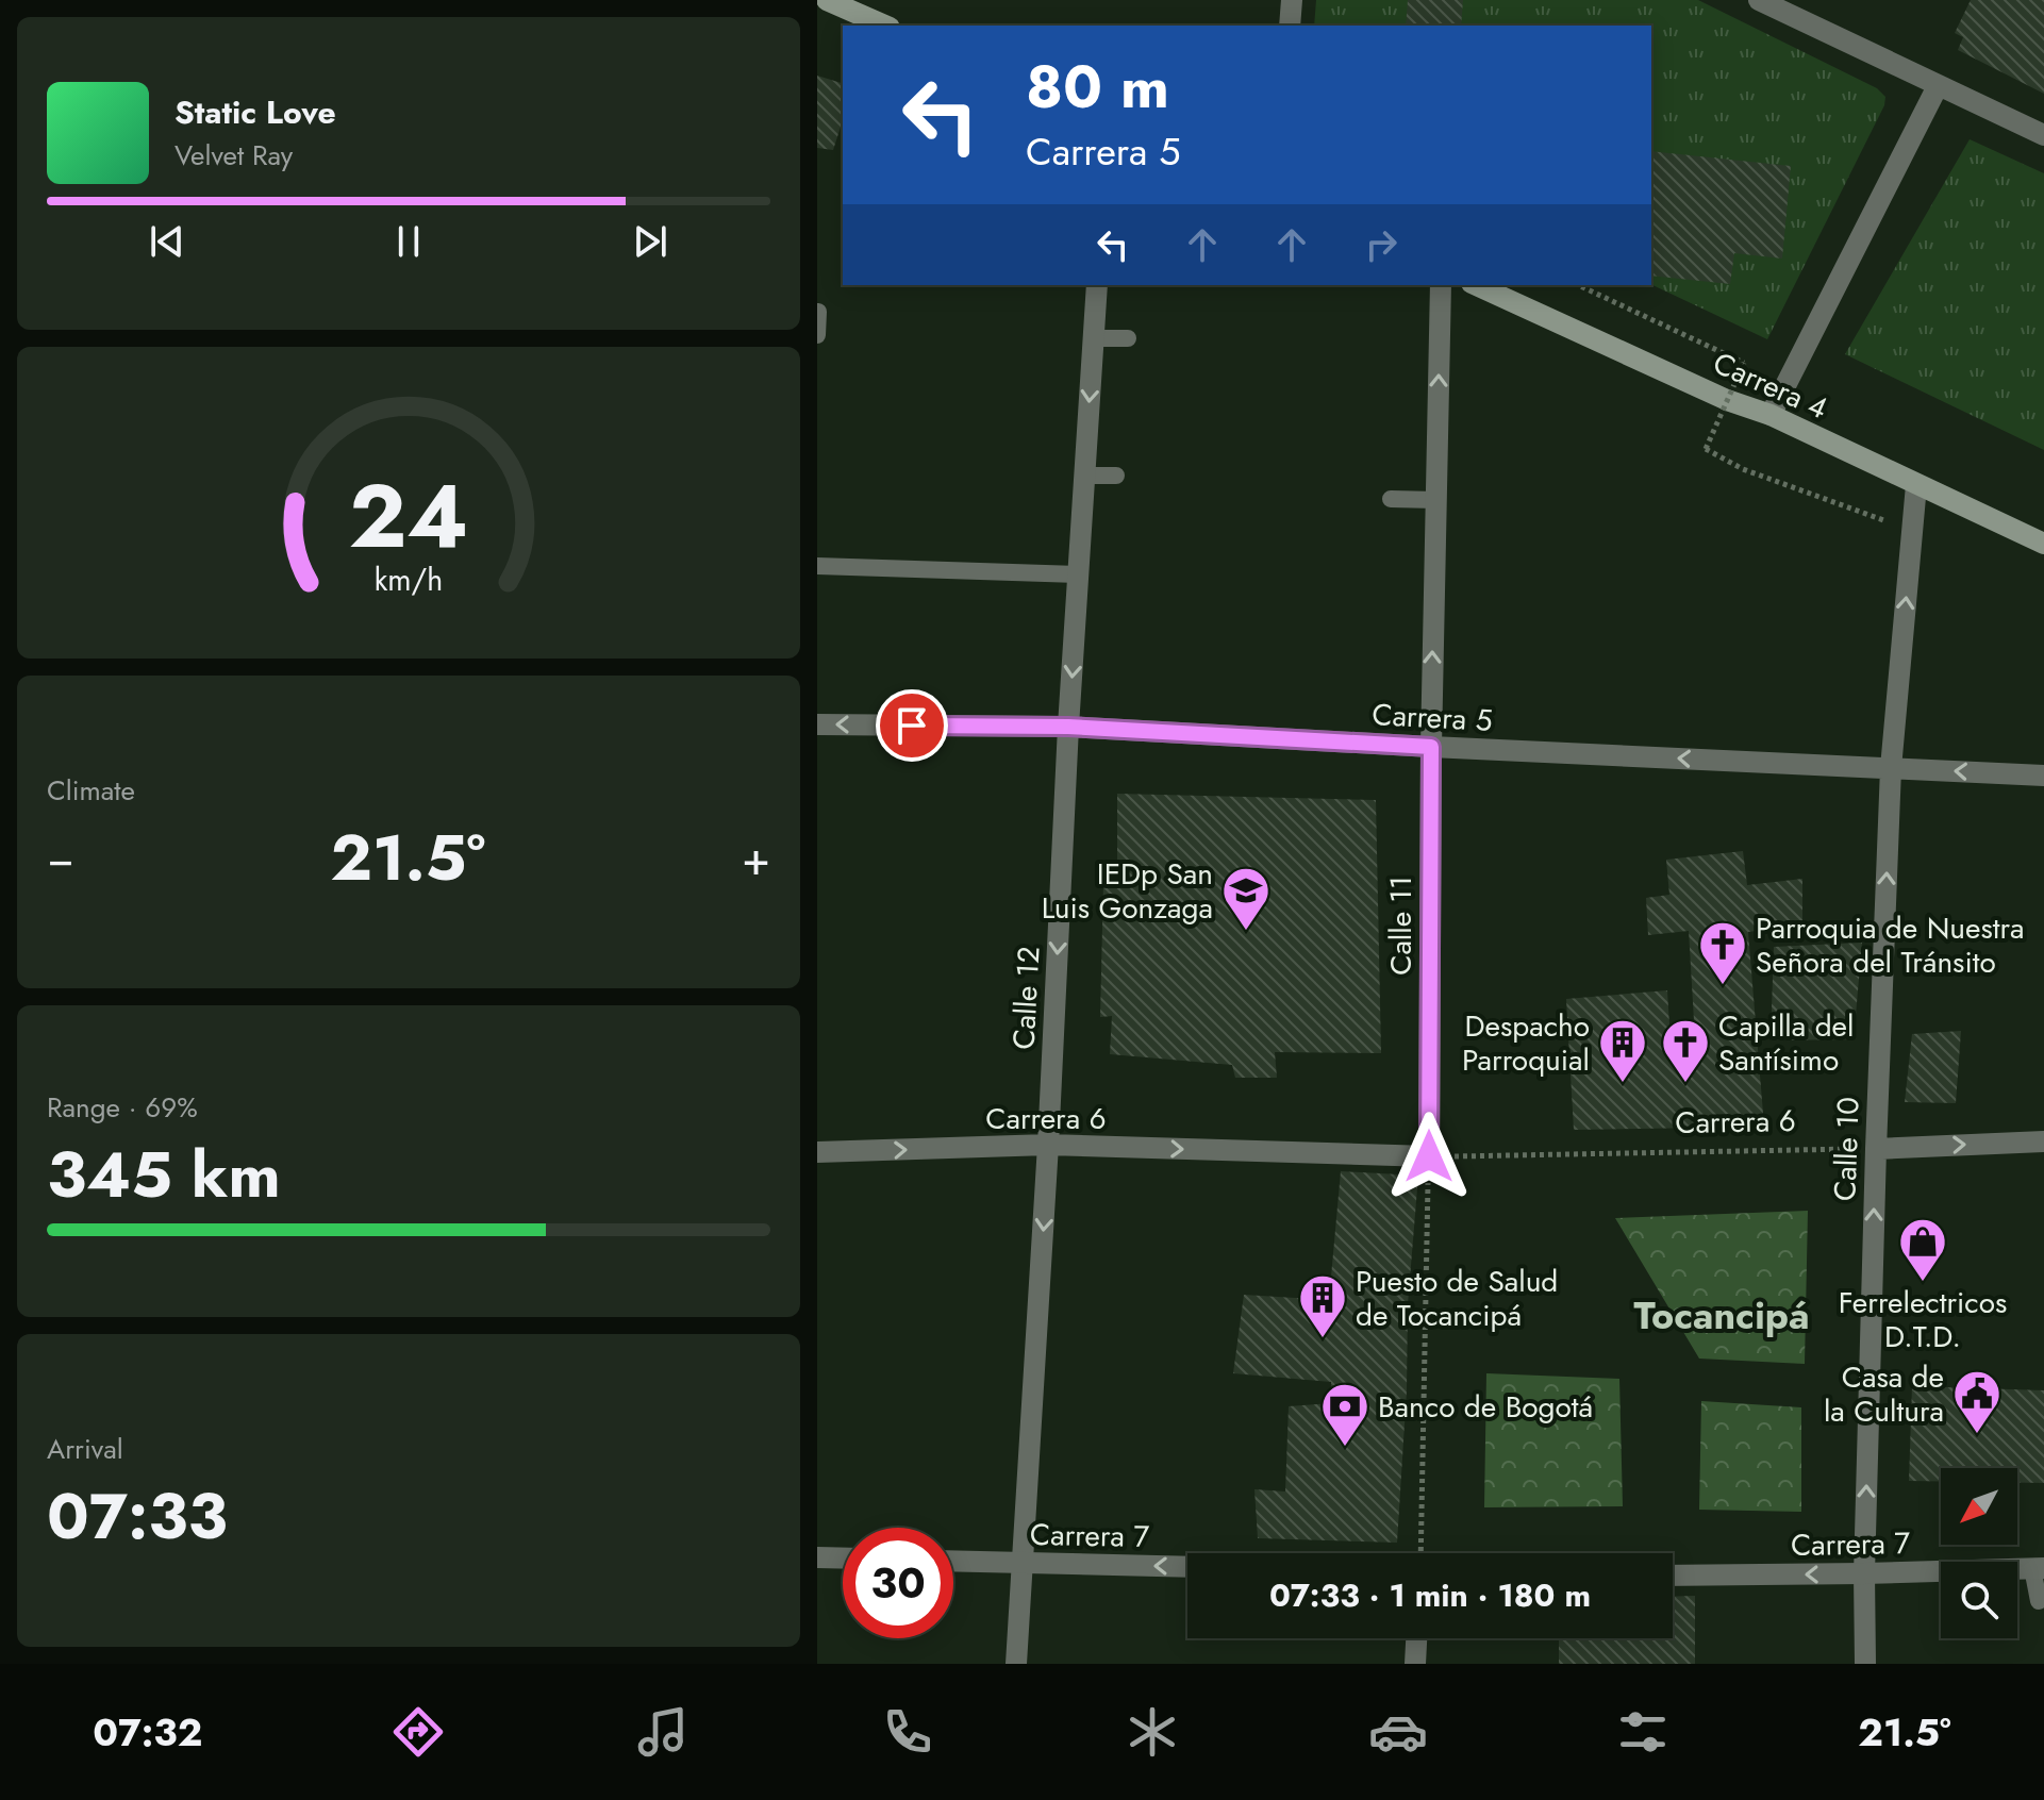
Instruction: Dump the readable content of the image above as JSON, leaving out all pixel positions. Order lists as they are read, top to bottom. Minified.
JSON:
{"streets":{"main road":["Carrera 4"],"street":["Carrera 5","Calle 11","Calle 12","Carrera 6","Calle 10","Carrera 7"]},"crossings":[["Carrera 4","Calle 10"],["Carrera 5","Calle 11"],["Carrera 5","Calle 12"],["Carrera 5","Calle 10"],["Calle 11","Carrera 6"],["Calle 12","Carrera 6"],["Calle 12","Carrera 7"],["Carrera 6","Calle 10"],["Calle 10","Carrera 7"]],"one_way":["Carrera 5","Calle 11","Calle 12","Carrera 6","Calle 10","Carrera 7"],"districts":["Tocancipá"],"places":{"school or university":["IEDp San Luis Gonzaga"],"church":["Parroquia de Nuestra Señora del Tránsito","Capilla del Santísimo"],"building":["Despacho Parroquial","Puesto de Salud de Tocancipá"],"shop":["Ferrelectricos D.T.D."],"public building":["Casa de la Cultura"],"bank":["Banco de Bogotá"]},"north":"bottom left","page":{"turn":["80 m","Carrera 5"],"song":["Static Love","Velvet Ray"],"tile":["Climate",["Range · 69%","345 km"],["Arrival","07:33"]],"heat":["−","21.5°","+"],"limit":"30","trip":"07:33 · 1 min · 180 m","tabs":["07:32","21.5°"],"gauge":["24","km/h"]}}
